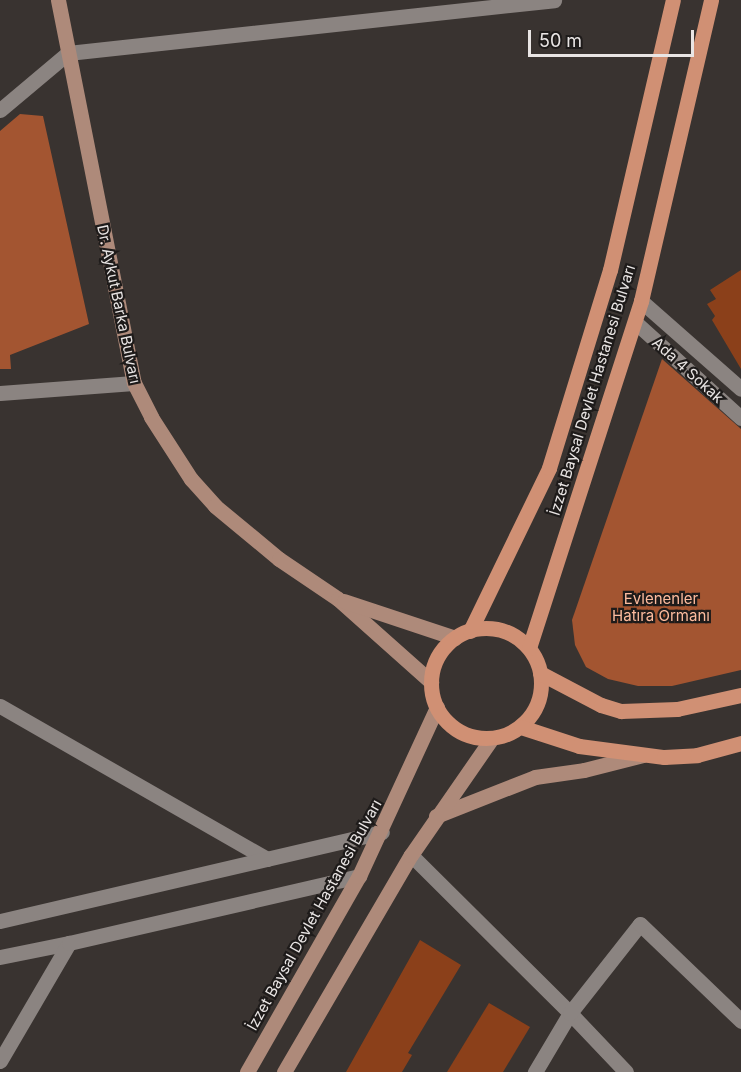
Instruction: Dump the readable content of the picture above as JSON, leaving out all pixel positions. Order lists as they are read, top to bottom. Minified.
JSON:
{"streets":{"main road":["Dr. Aykut Barka Bulvarı","İzzet Baysal Devlet Hastanesi Bulvarı"],"street":["Ada 4 Sokak"]},"crossings":[["Dr. Aykut Barka Bulvarı","İzzet Baysal Devlet Hastanesi Bulvarı"],["Ada 4 Sokak","İzzet Baysal Devlet Hastanesi Bulvarı"]],"parks":["Evlenenler Hatıra Ormanı"],"scale_bar":"50 m"}
